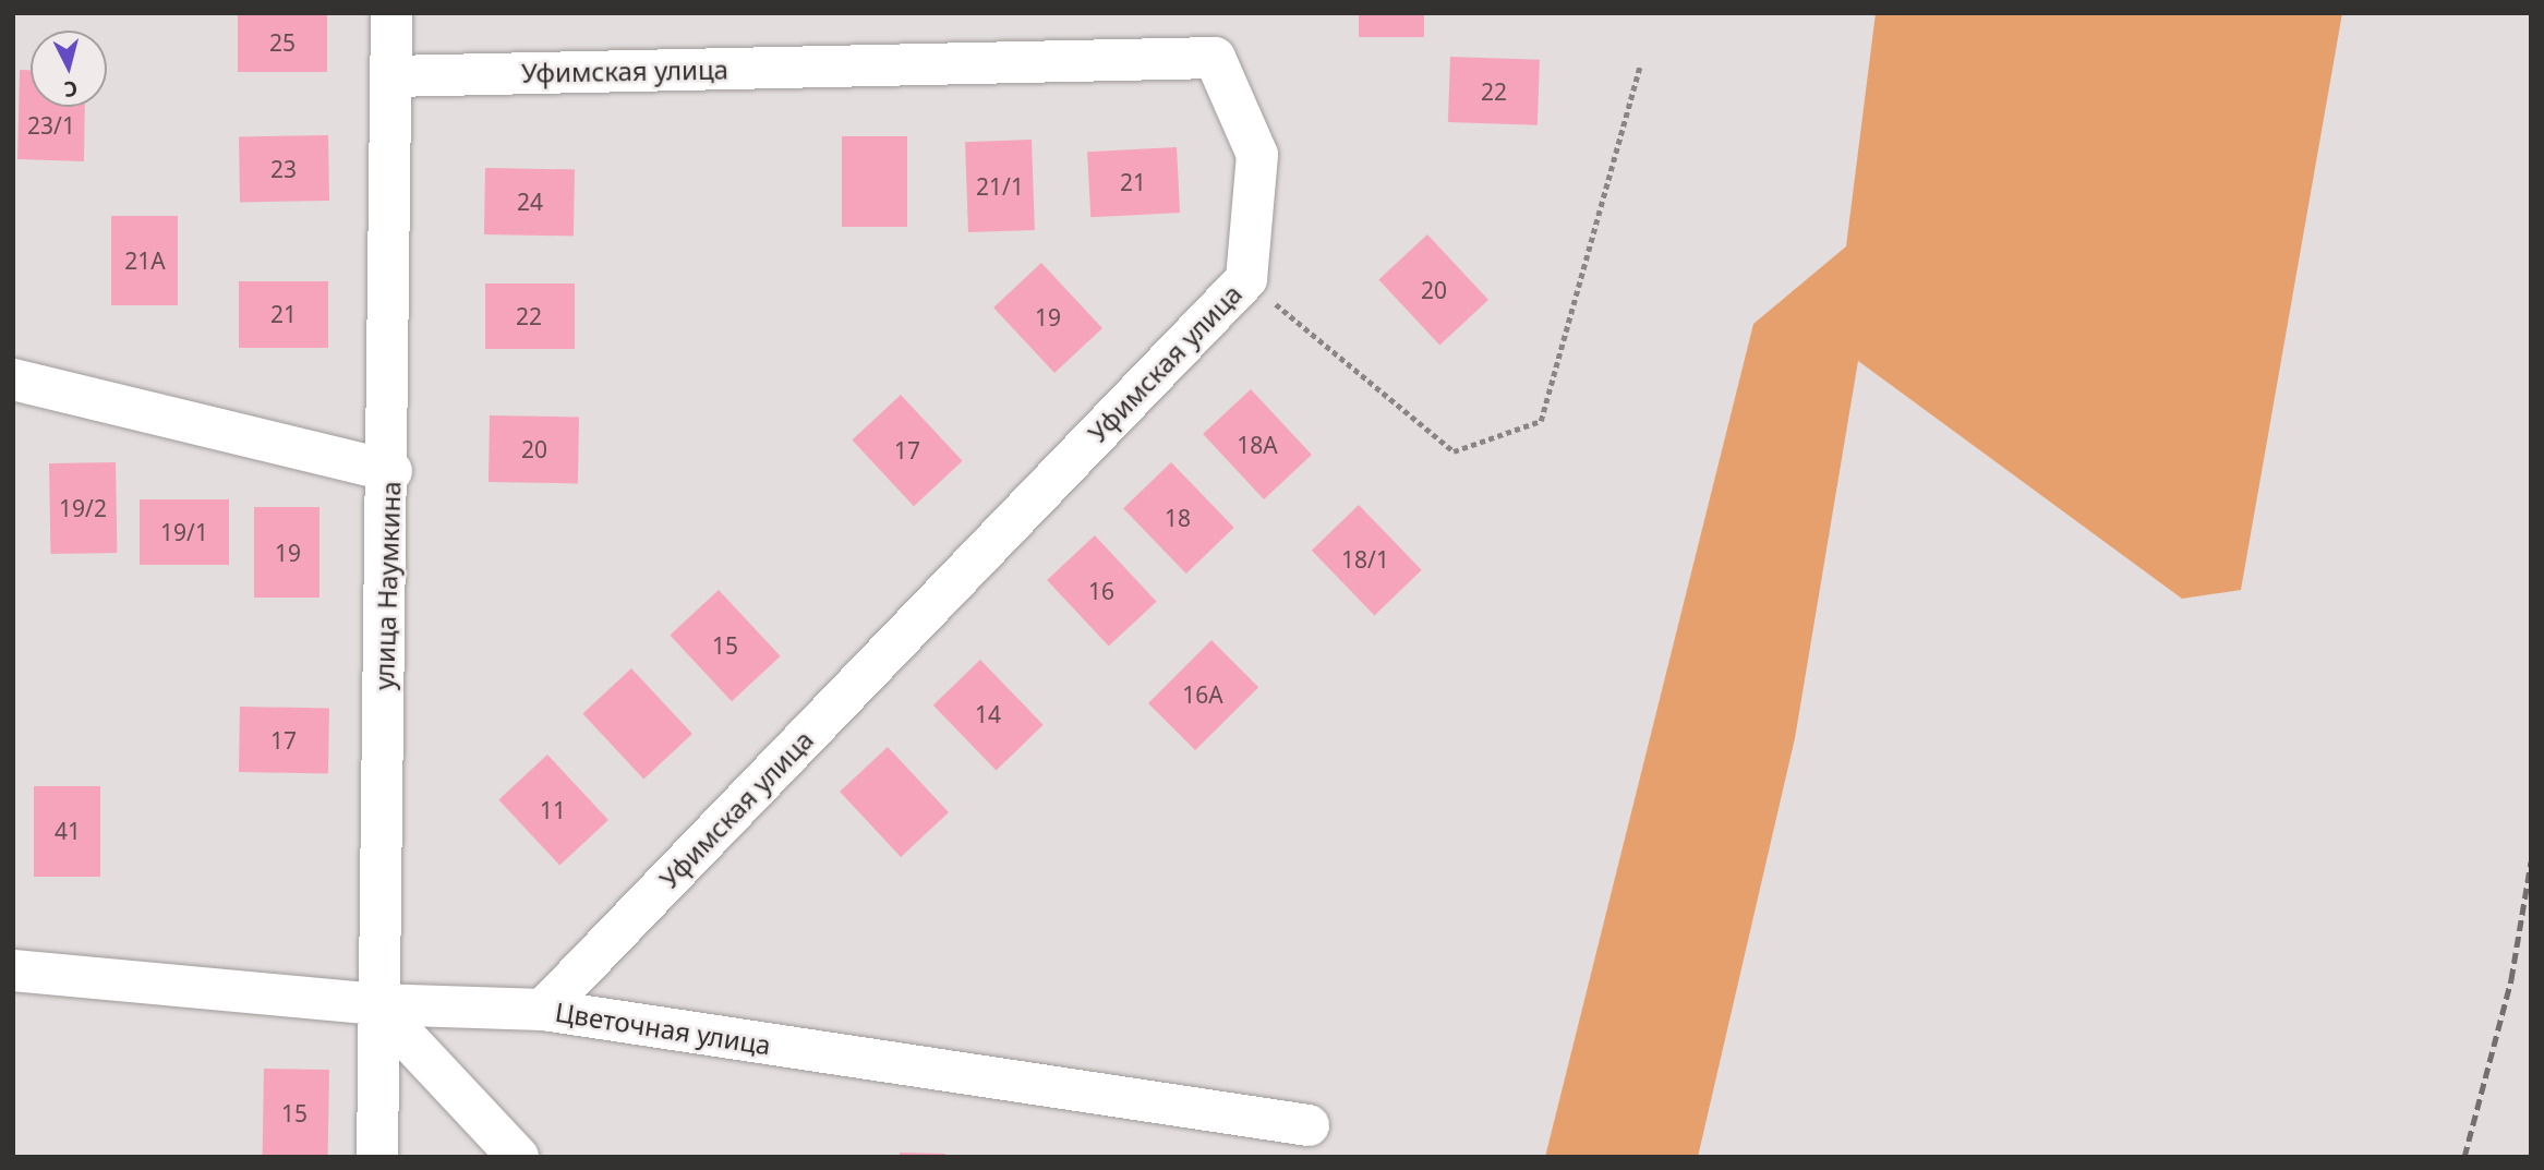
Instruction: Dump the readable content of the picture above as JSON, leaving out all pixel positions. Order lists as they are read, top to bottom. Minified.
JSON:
{"streets":{"street":["Уфимская улица","улица Наумкина","Цветочная улица"]},"crossings":[["Уфимская улица","улица Наумкина"],["Уфимская улица","Цветочная улица"],["улица Наумкина","Цветочная улица"]],"house_numbers":["25","22","23/1","23","21","21/1","24","21А","20","21","22","19","18А","20","17","19/2","18","19/1","19","18/1","16","15","16А","14","17","11","41","15"],"north":"bottom"}
